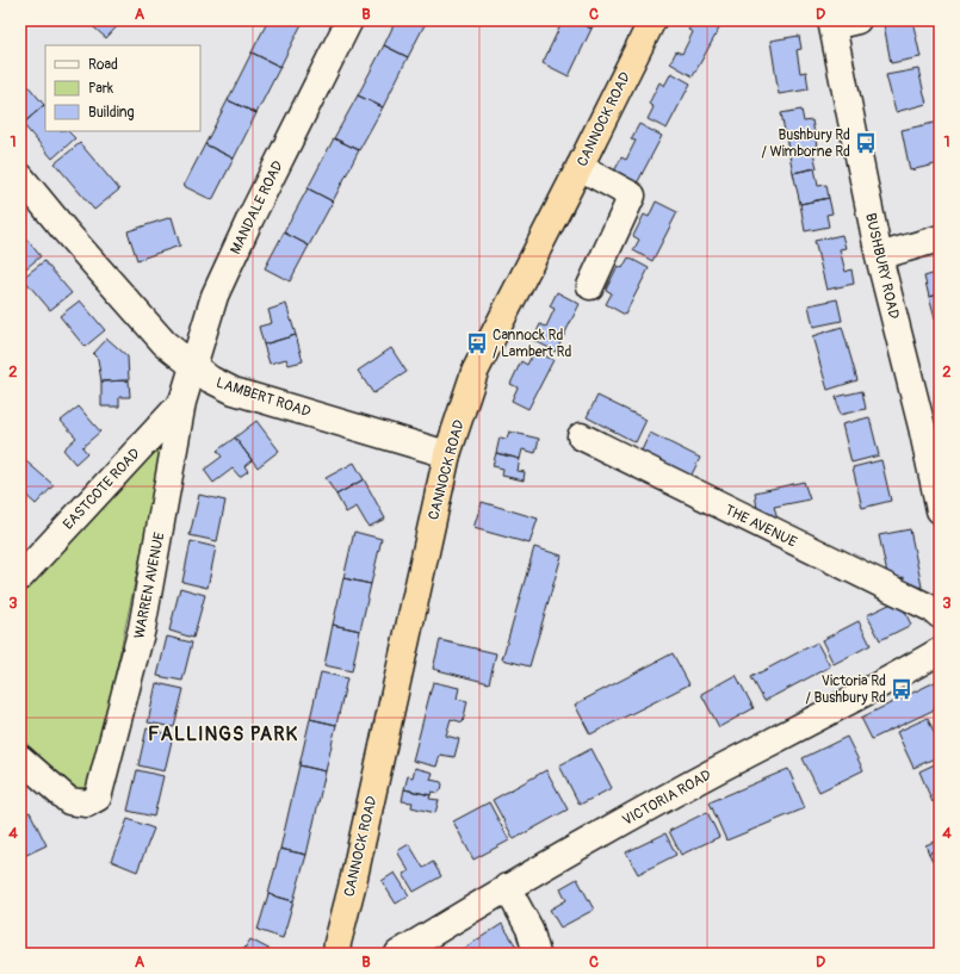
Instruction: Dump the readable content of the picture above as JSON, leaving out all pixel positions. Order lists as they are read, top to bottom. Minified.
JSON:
{"streets":{"highway":["CANNOCK ROAD"],"street":["MANDALE ROAD","BUSHBURY ROAD","LAMBERT ROAD","EASTCOTE ROAD","THE AVENUE","WARREN AVENUE","VICTORIA ROAD"]},"crossings":[["CANNOCK ROAD","LAMBERT ROAD"],["MANDALE ROAD","LAMBERT ROAD"],["MANDALE ROAD","EASTCOTE ROAD"],["MANDALE ROAD","WARREN AVENUE"],["EASTCOTE ROAD","WARREN AVENUE"]],"districts":["FALLINGS PARK"],"places":{"bus stop":["Bushbury Rd / Wimborne Rd","Cannock Rd / Lambert Rd","Victoria Rd / Bushbury Rd"]},"legend":["Road","Park","Building"],"grid":{"columns":["A","B","C","D"],"rows":["1","2","3","4"]}}
